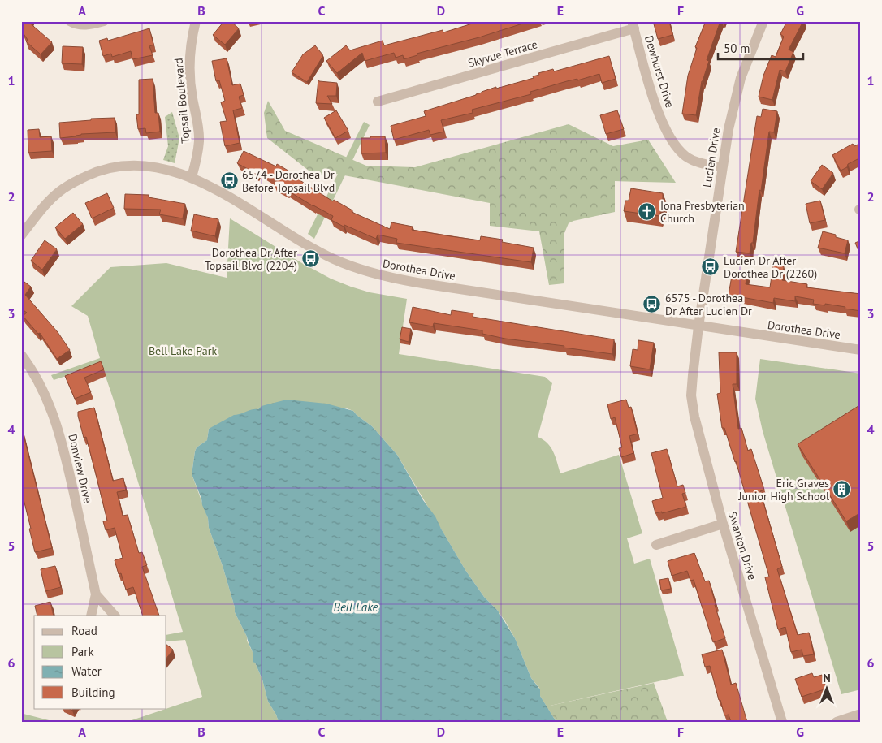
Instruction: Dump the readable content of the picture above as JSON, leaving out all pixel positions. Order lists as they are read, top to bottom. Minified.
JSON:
{"streets":{"street":["Skyvue Terrace","Dewhurst Drive","Topsail Boulevard","Lucien Drive","Dorothea Drive","Donview Drive","Swanton Drive"]},"crossings":[["Skyvue Terrace","Dewhurst Drive"],["Dewhurst Drive","Lucien Drive"],["Topsail Boulevard","Dorothea Drive"],["Lucien Drive","Dorothea Drive"],["Lucien Drive","Swanton Drive"],["Dorothea Drive","Swanton Drive"]],"water":["Bell Lake"],"parks":["Bell Lake Park"],"places":{"bus stop":["6574 - Dorothea Dr Before Topsail Blvd","Dorothea Dr After Topsail Blvd (2204)","Lucien Dr After Dorothea Dr (2260)","6575 - Dorothea Dr After Lucien Dr"],"church":["Iona Presbyterian Church"],"building":["Eric Graves Junior High School"]},"legend":["Road","Park","Water","Building"],"scale_bar":"50 m","north":"top","grid":{"columns":["A","B","C","D","E","F","G"],"rows":["1","2","3","4","5","6"]}}
